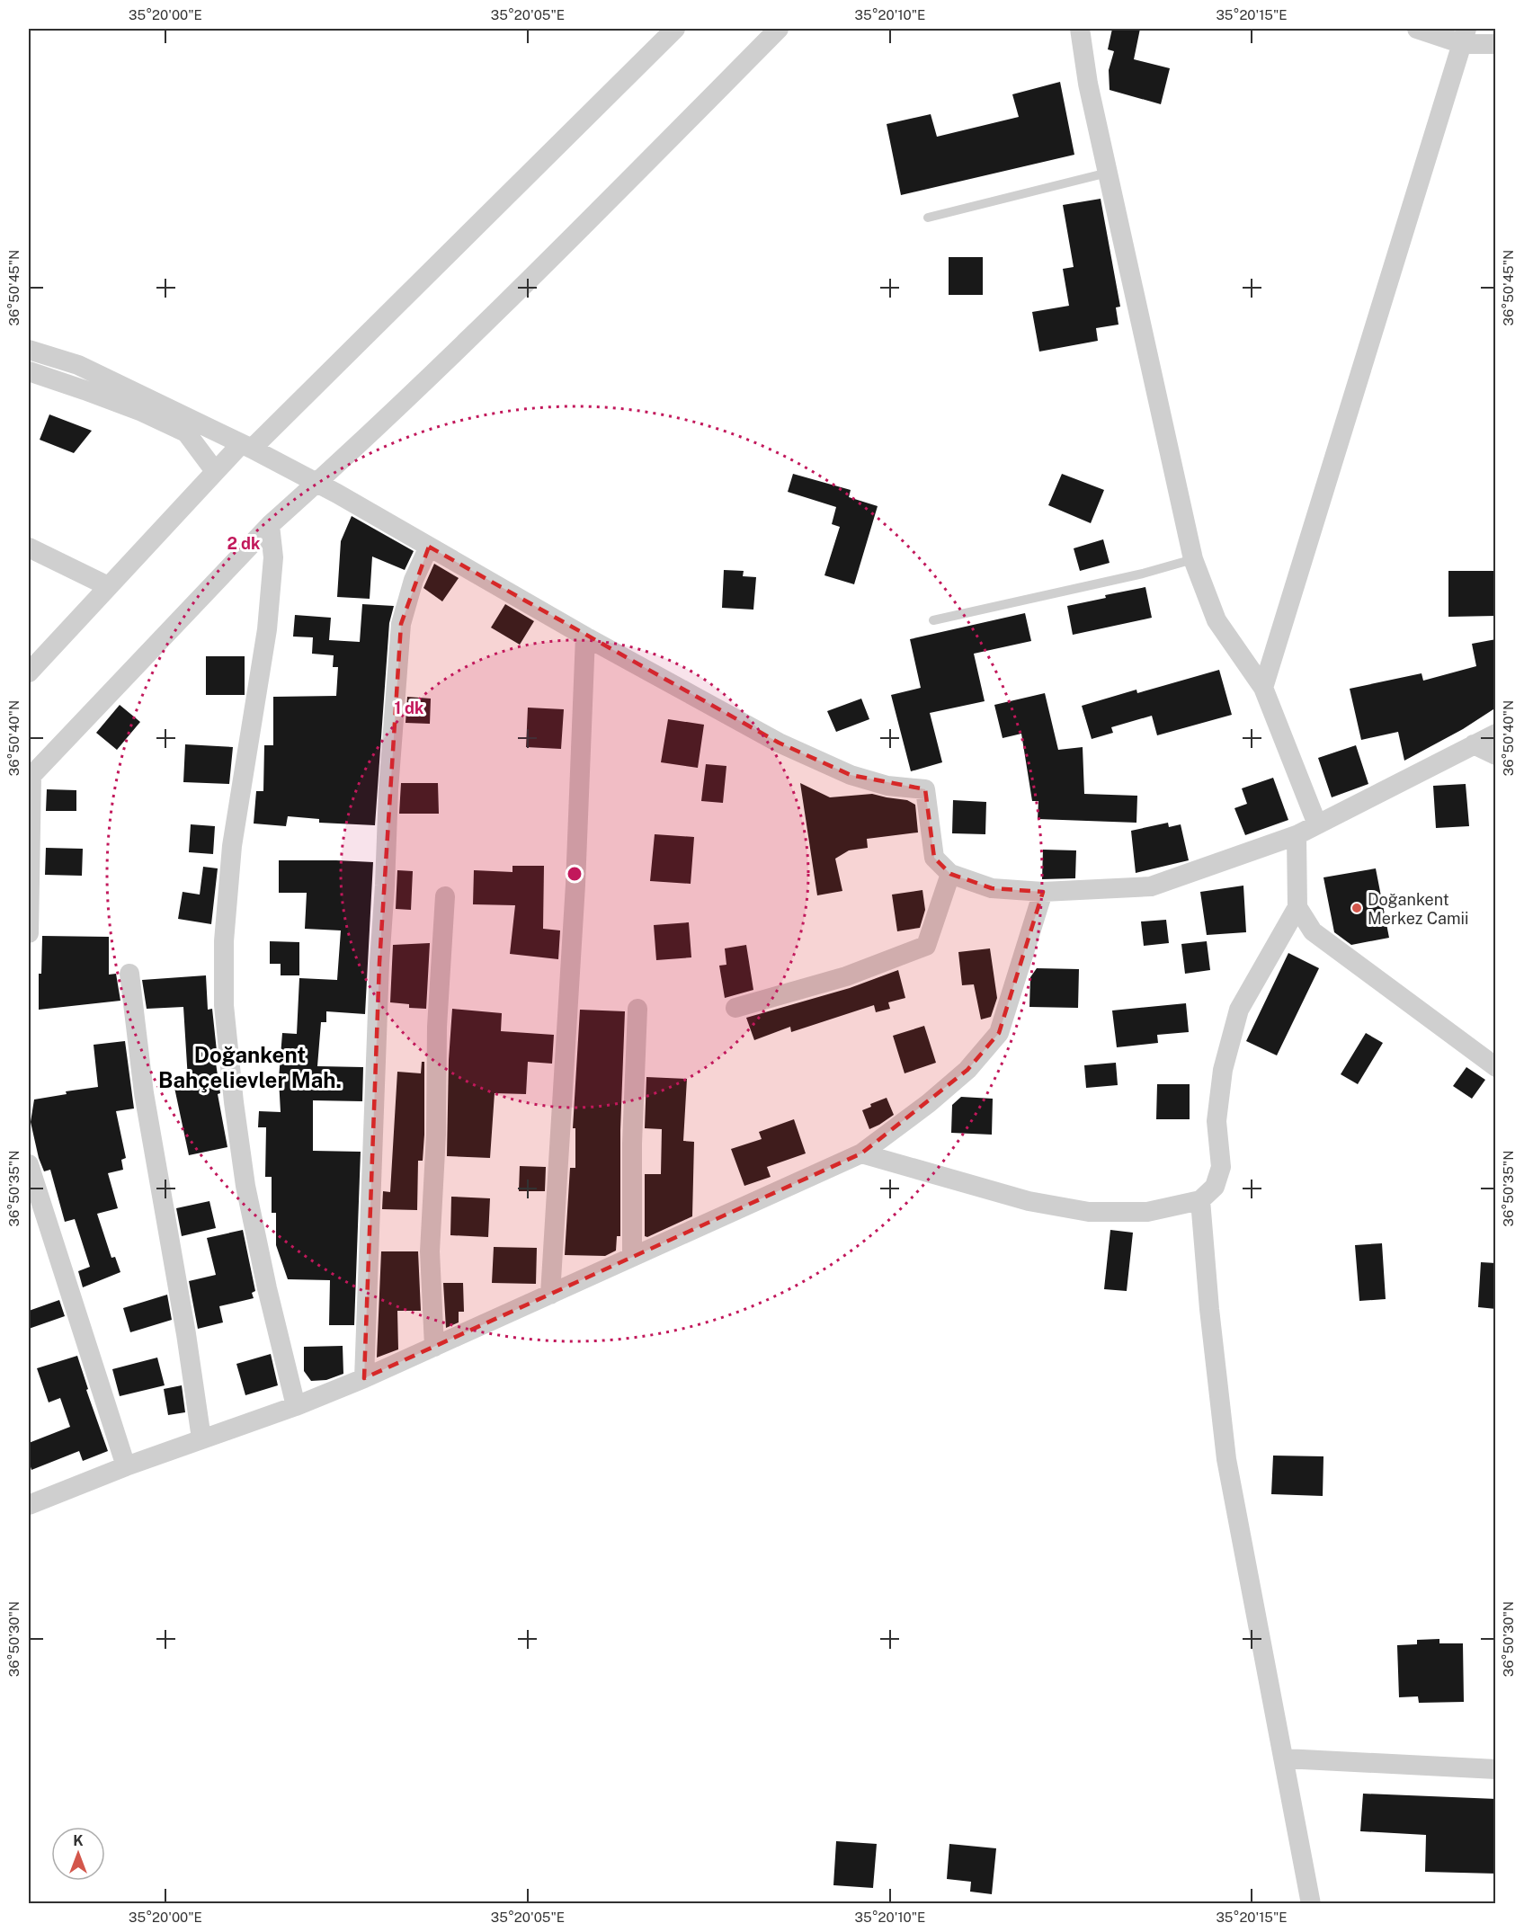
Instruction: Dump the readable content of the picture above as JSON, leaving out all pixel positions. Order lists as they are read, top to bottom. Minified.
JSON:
{"districts":["Doğankent Bahçelievler Mah."],"places":["Doğankent Merkez Camii"],"north":"top","coordinates":["35°20'00\"E","35°20'05\"E","35°20'10\"E","35°20'15\"E","36°50'45\"N","36°50'40\"N","36°50'35\"N","36°50'30\"N"],"rings":["2 dk","1 dk"]}
